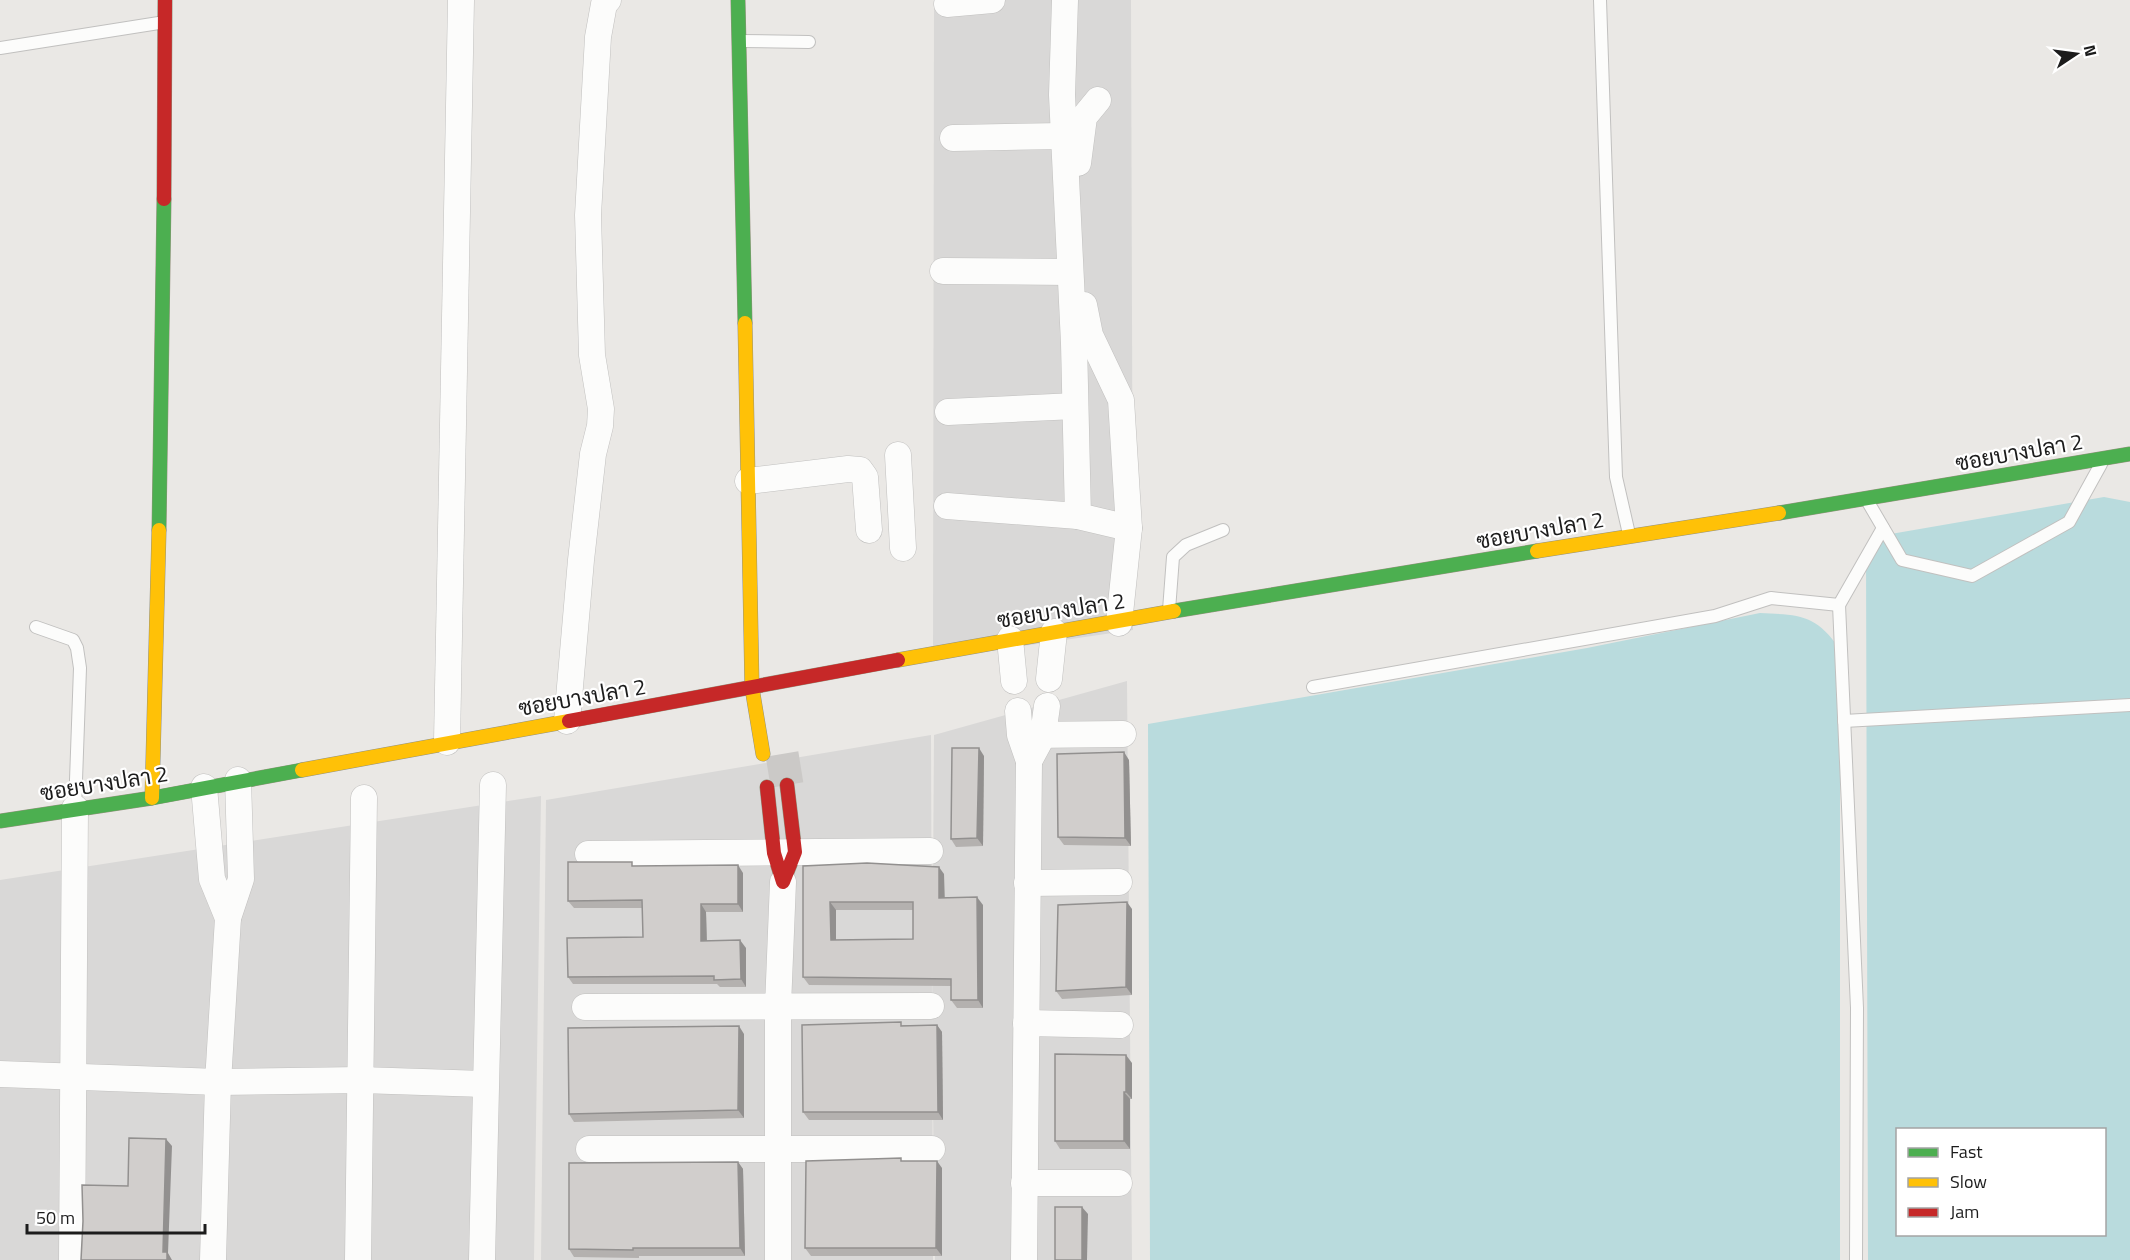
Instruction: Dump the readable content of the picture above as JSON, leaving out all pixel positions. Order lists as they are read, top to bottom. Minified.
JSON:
{"streets":{"street":["ซอยบางปลา 2"]},"legend":["Fast","Slow","Jam"],"scale_bar":"50 m","north":"right"}
